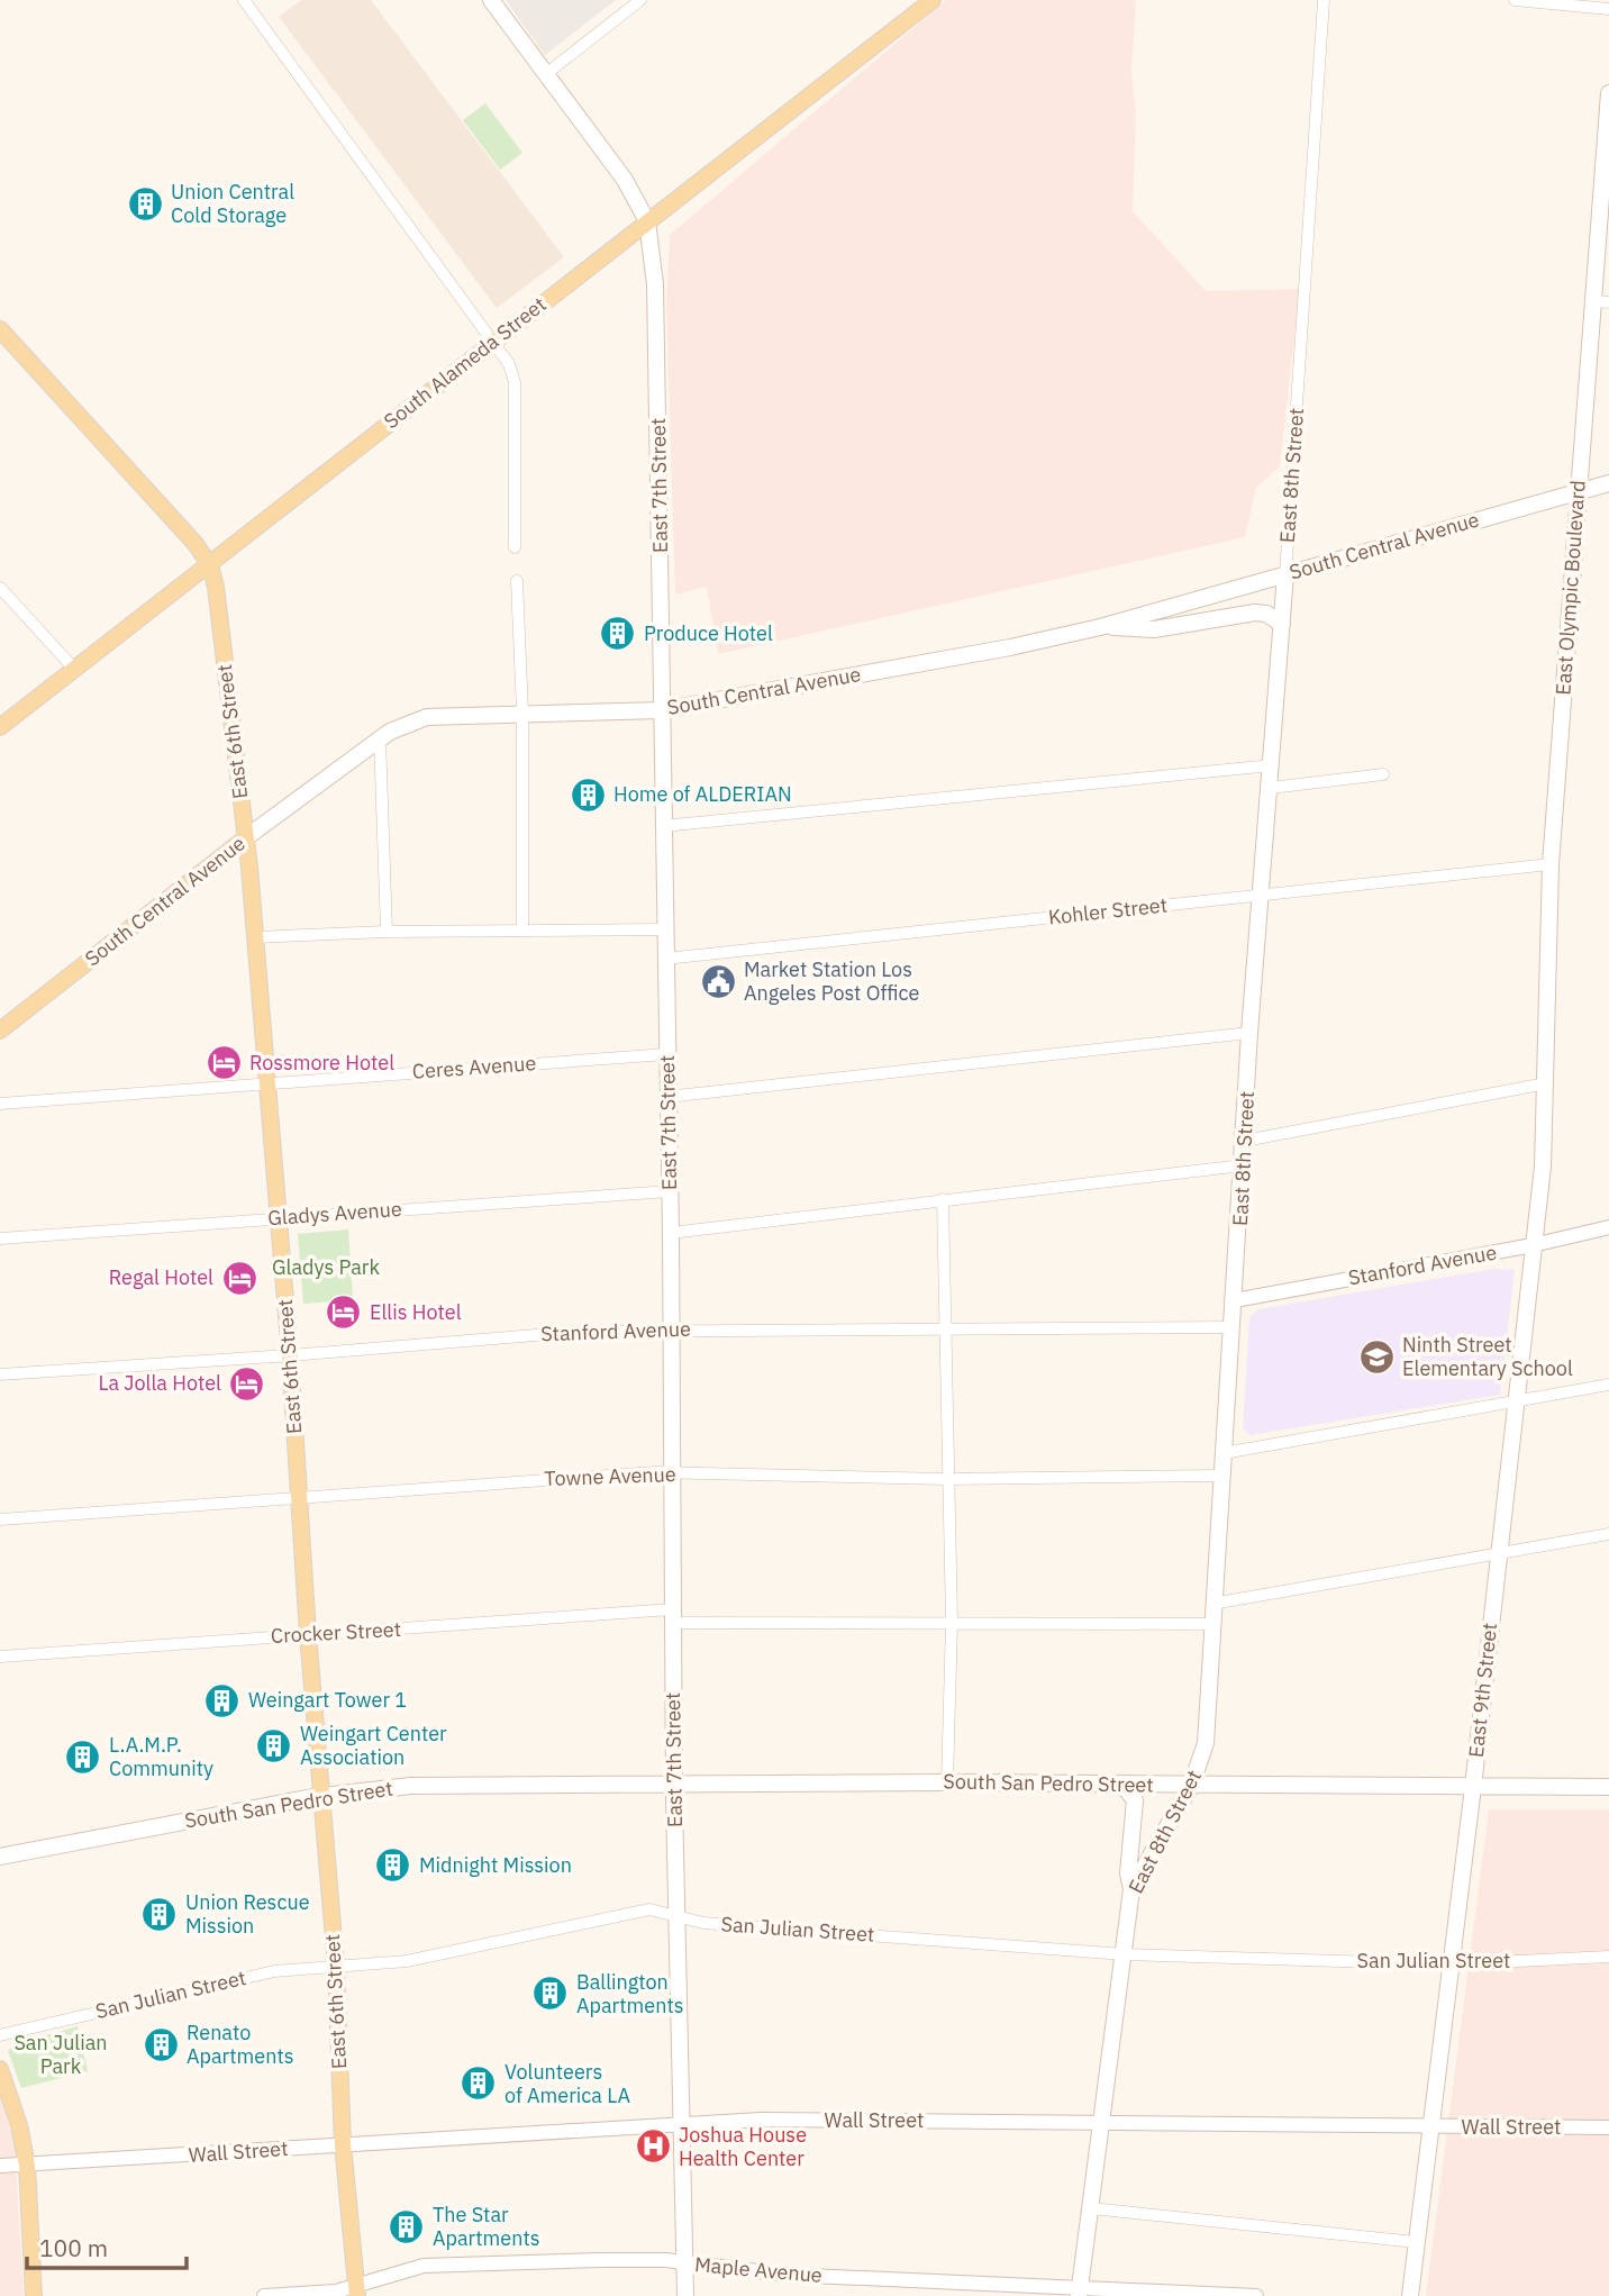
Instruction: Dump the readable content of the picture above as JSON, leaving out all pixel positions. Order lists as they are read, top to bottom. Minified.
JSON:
{"streets":{"main road":["South Alameda Street","East 8th Street","East 7th Street","South Central Avenue","East Olympic Boulevard","East 6th Street","East 9th Street","South San Pedro Street"],"street":["Kohler Street","Ceres Avenue","Gladys Avenue","Stanford Avenue","Towne Avenue","Crocker Street","San Julian Street","Wall Street","Maple Avenue"]},"crossings":[["South Alameda Street","East 7th Street"],["South Alameda Street","East 6th Street"],["East 8th Street","South Central Avenue"],["East 8th Street","Kohler Street"],["East 8th Street","Stanford Avenue"],["East 8th Street","Towne Avenue"],["East 8th Street","Crocker Street"],["East 8th Street","South San Pedro Street"],["East 8th Street","San Julian Street"],["East 8th Street","Wall Street"],["East 8th Street","Maple Avenue"],["East 7th Street","South Central Avenue"],["East 7th Street","Kohler Street"],["East 7th Street","Ceres Avenue"],["East 7th Street","Gladys Avenue"],["East 7th Street","Stanford Avenue"],["East 7th Street","Towne Avenue"],["East 7th Street","Crocker Street"],["East 7th Street","South San Pedro Street"],["East 7th Street","San Julian Street"],["East 7th Street","Wall Street"],["East 7th Street","Maple Avenue"],["South Central Avenue","East Olympic Boulevard"],["South Central Avenue","East 6th Street"],["East Olympic Boulevard","Kohler Street"],["East Olympic Boulevard","East 9th Street"],["East 6th Street","Ceres Avenue"],["East 6th Street","Gladys Avenue"],["East 6th Street","Stanford Avenue"],["East 6th Street","Towne Avenue"],["East 6th Street","Crocker Street"],["East 6th Street","South San Pedro Street"],["East 6th Street","San Julian Street"],["East 6th Street","Wall Street"],["East 6th Street","Maple Avenue"],["Stanford Avenue","East 9th Street"],["East 9th Street","South San Pedro Street"],["East 9th Street","San Julian Street"],["East 9th Street","Wall Street"]],"parks":["Gladys Park","San Julian Park"],"places":{"building":["Union Central Cold Storage","Produce Hotel","Home of ALDERIAN","Weingart Tower 1","Weingart Center Association","L.A.M.P. Community","Midnight Mission","Union Rescue Mission","Ballington Apartments","Renato Apartments","Volunteers of America LA","The Star Apartments"],"public building":["Market Station Los Angeles Post Office"],"hotel":["Rossmore Hotel","Regal Hotel","Ellis Hotel","La Jolla Hotel"],"school or university":["Ninth Street Elementary School"],"hospital":["Joshua House Health Center"]},"scale_bar":"100 m"}
